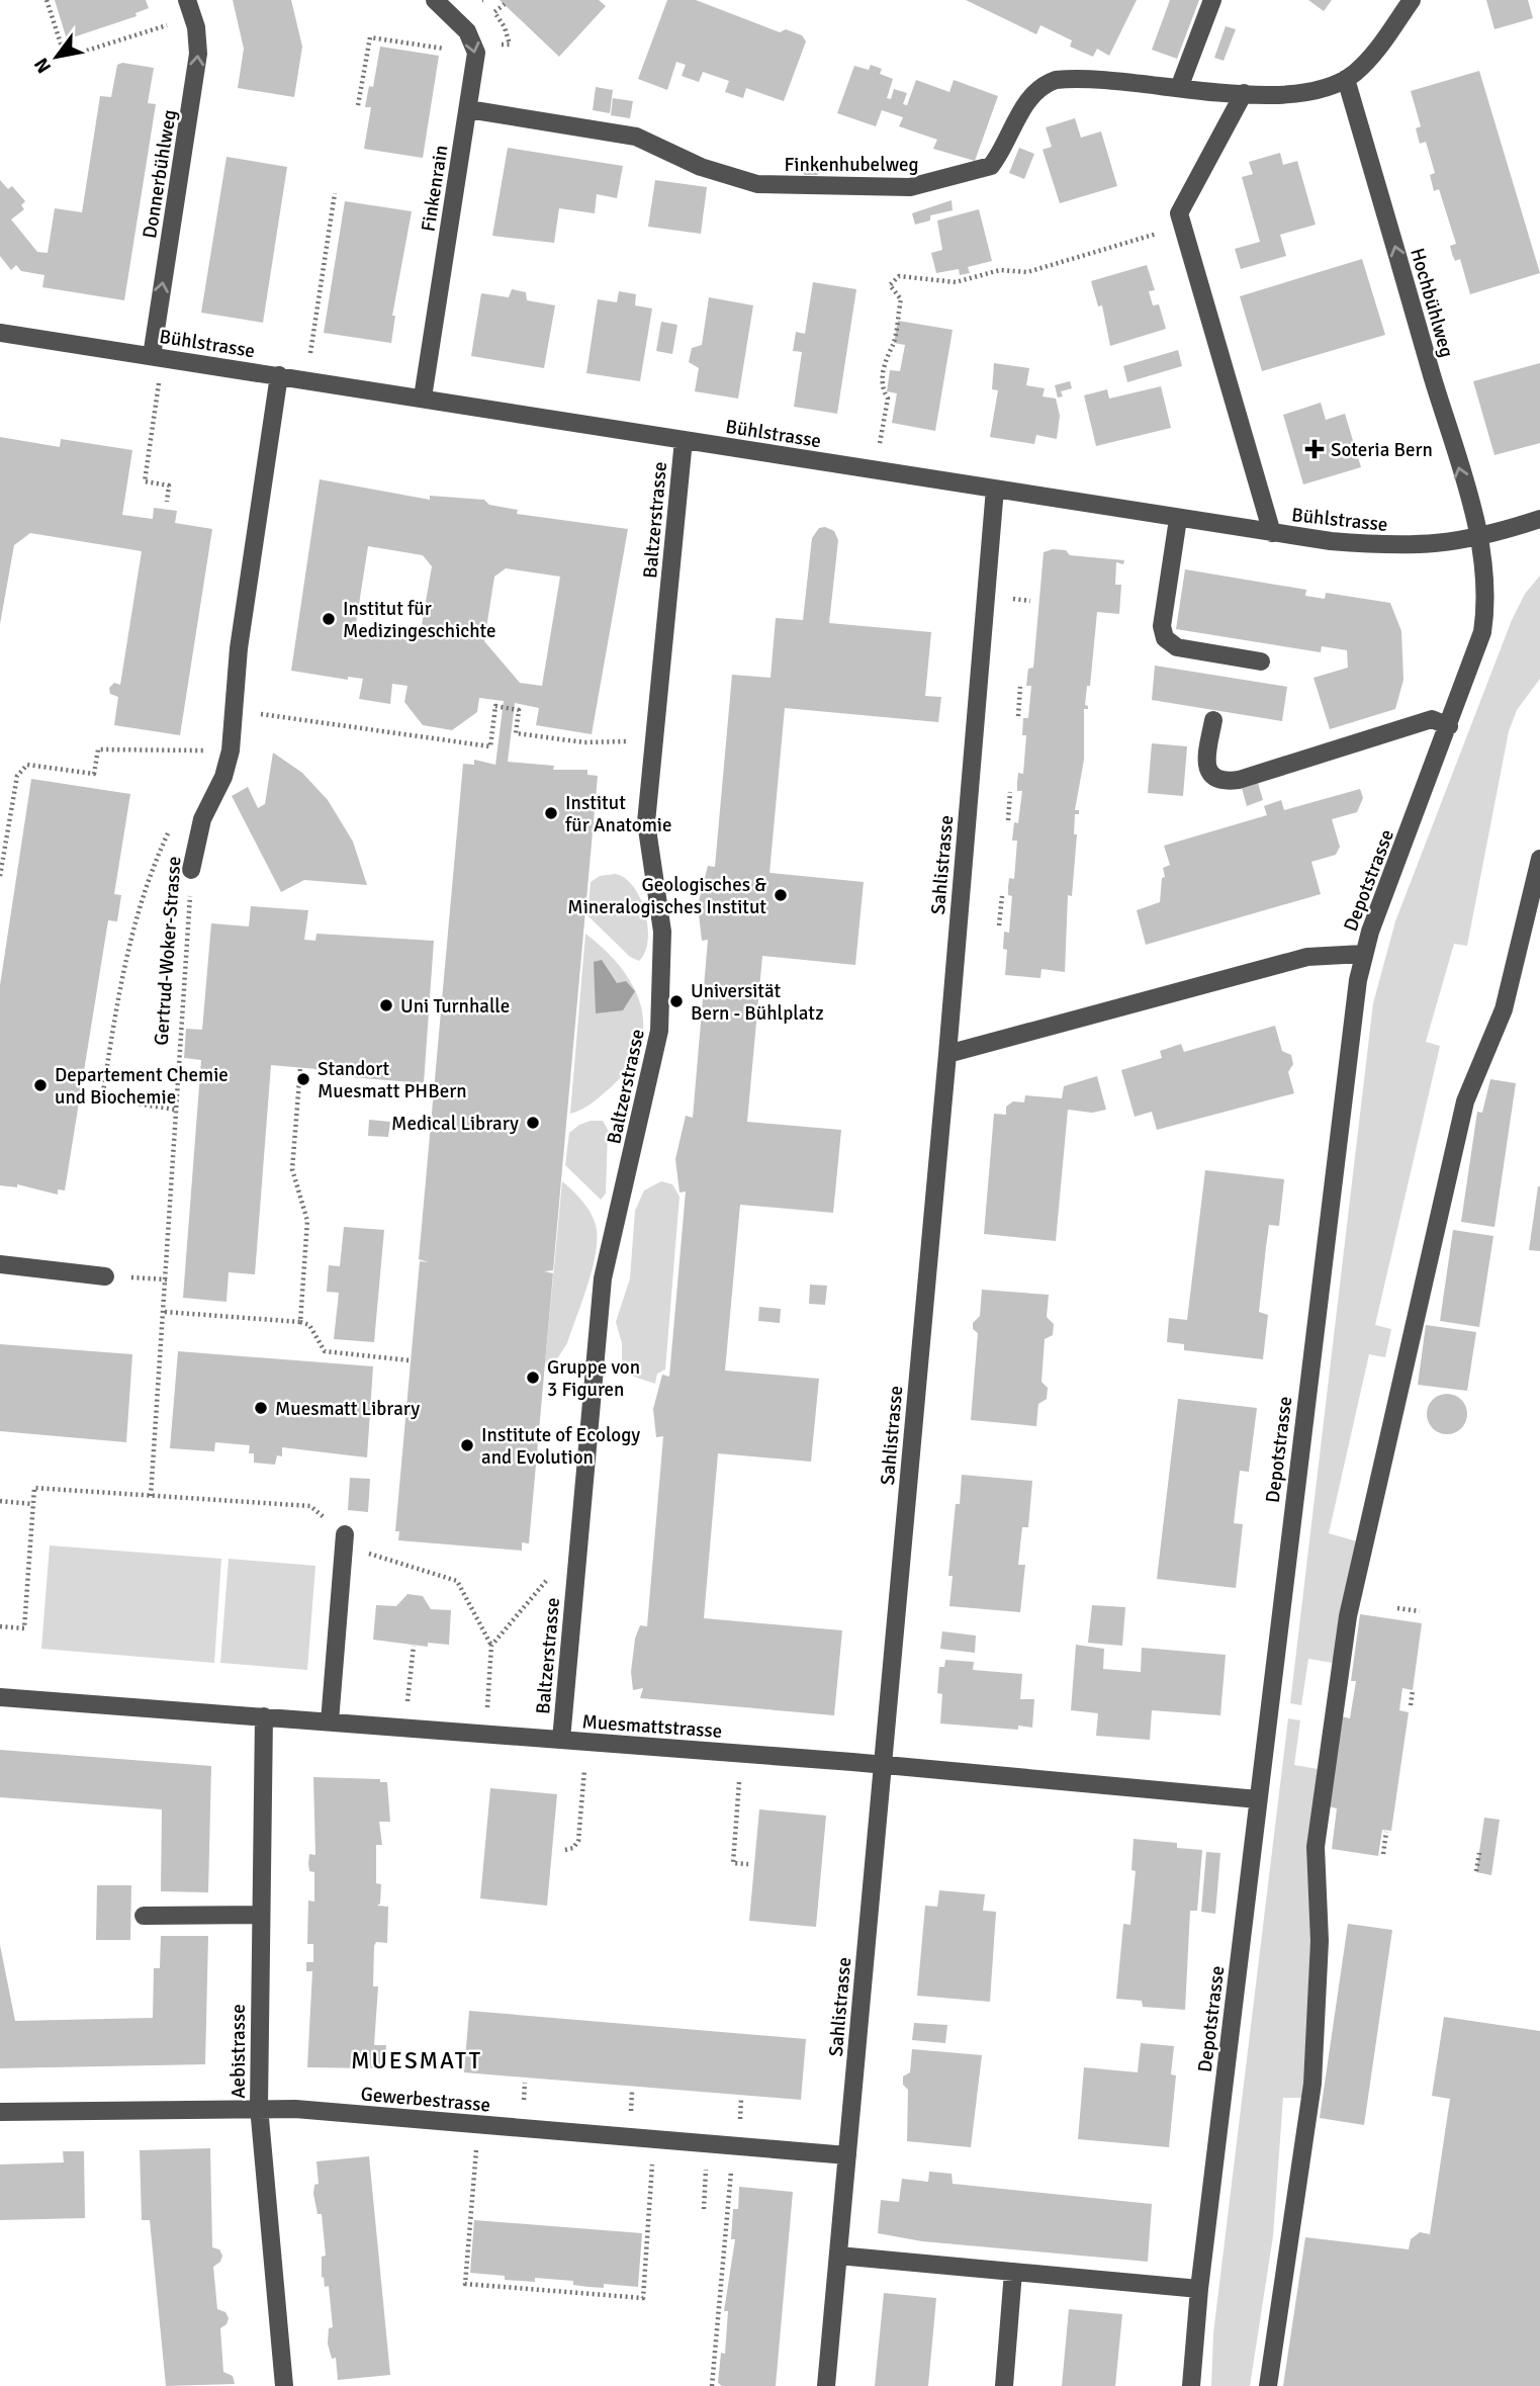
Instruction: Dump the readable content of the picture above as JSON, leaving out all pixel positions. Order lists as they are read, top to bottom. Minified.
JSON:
{"streets":{"street":["Finkenhubelweg","Donnerbühlweg","Finkenrain","Hochbühlweg","Bühlstrasse","Baltzerstrasse","Sahlistrasse","Depotstrasse","Gertrud-Woker-Strasse","Muesmattstrasse","Aebistrasse","Gewerbestrasse"]},"crossings":[["Finkenhubelweg","Finkenrain"],["Finkenhubelweg","Hochbühlweg"],["Donnerbühlweg","Bühlstrasse"],["Finkenrain","Bühlstrasse"],["Hochbühlweg","Bühlstrasse"],["Hochbühlweg","Depotstrasse"],["Bühlstrasse","Baltzerstrasse"],["Bühlstrasse","Sahlistrasse"],["Bühlstrasse","Depotstrasse"],["Bühlstrasse","Gertrud-Woker-Strasse"],["Baltzerstrasse","Muesmattstrasse"],["Sahlistrasse","Muesmattstrasse"],["Sahlistrasse","Gewerbestrasse"],["Depotstrasse","Muesmattstrasse"],["Muesmattstrasse","Aebistrasse"],["Aebistrasse","Gewerbestrasse"]],"one_way":["Donnerbühlweg","Hochbühlweg"],"districts":["MUESMATT"],"places":{"health":["Soteria Bern"],"other":["Institut für Medizingeschichte","Institut für Anatomie","Geologisches & Mineralogisches Institut","Universität Bern - Bühlplatz","Uni Turnhalle","Standort Muesmatt PHBern","Departement Chemie und Biochemie","Medical Library","Gruppe von 3 Figuren","Muesmatt Library","Institute of Ecology and Evolution"]},"north":"bottom left"}
